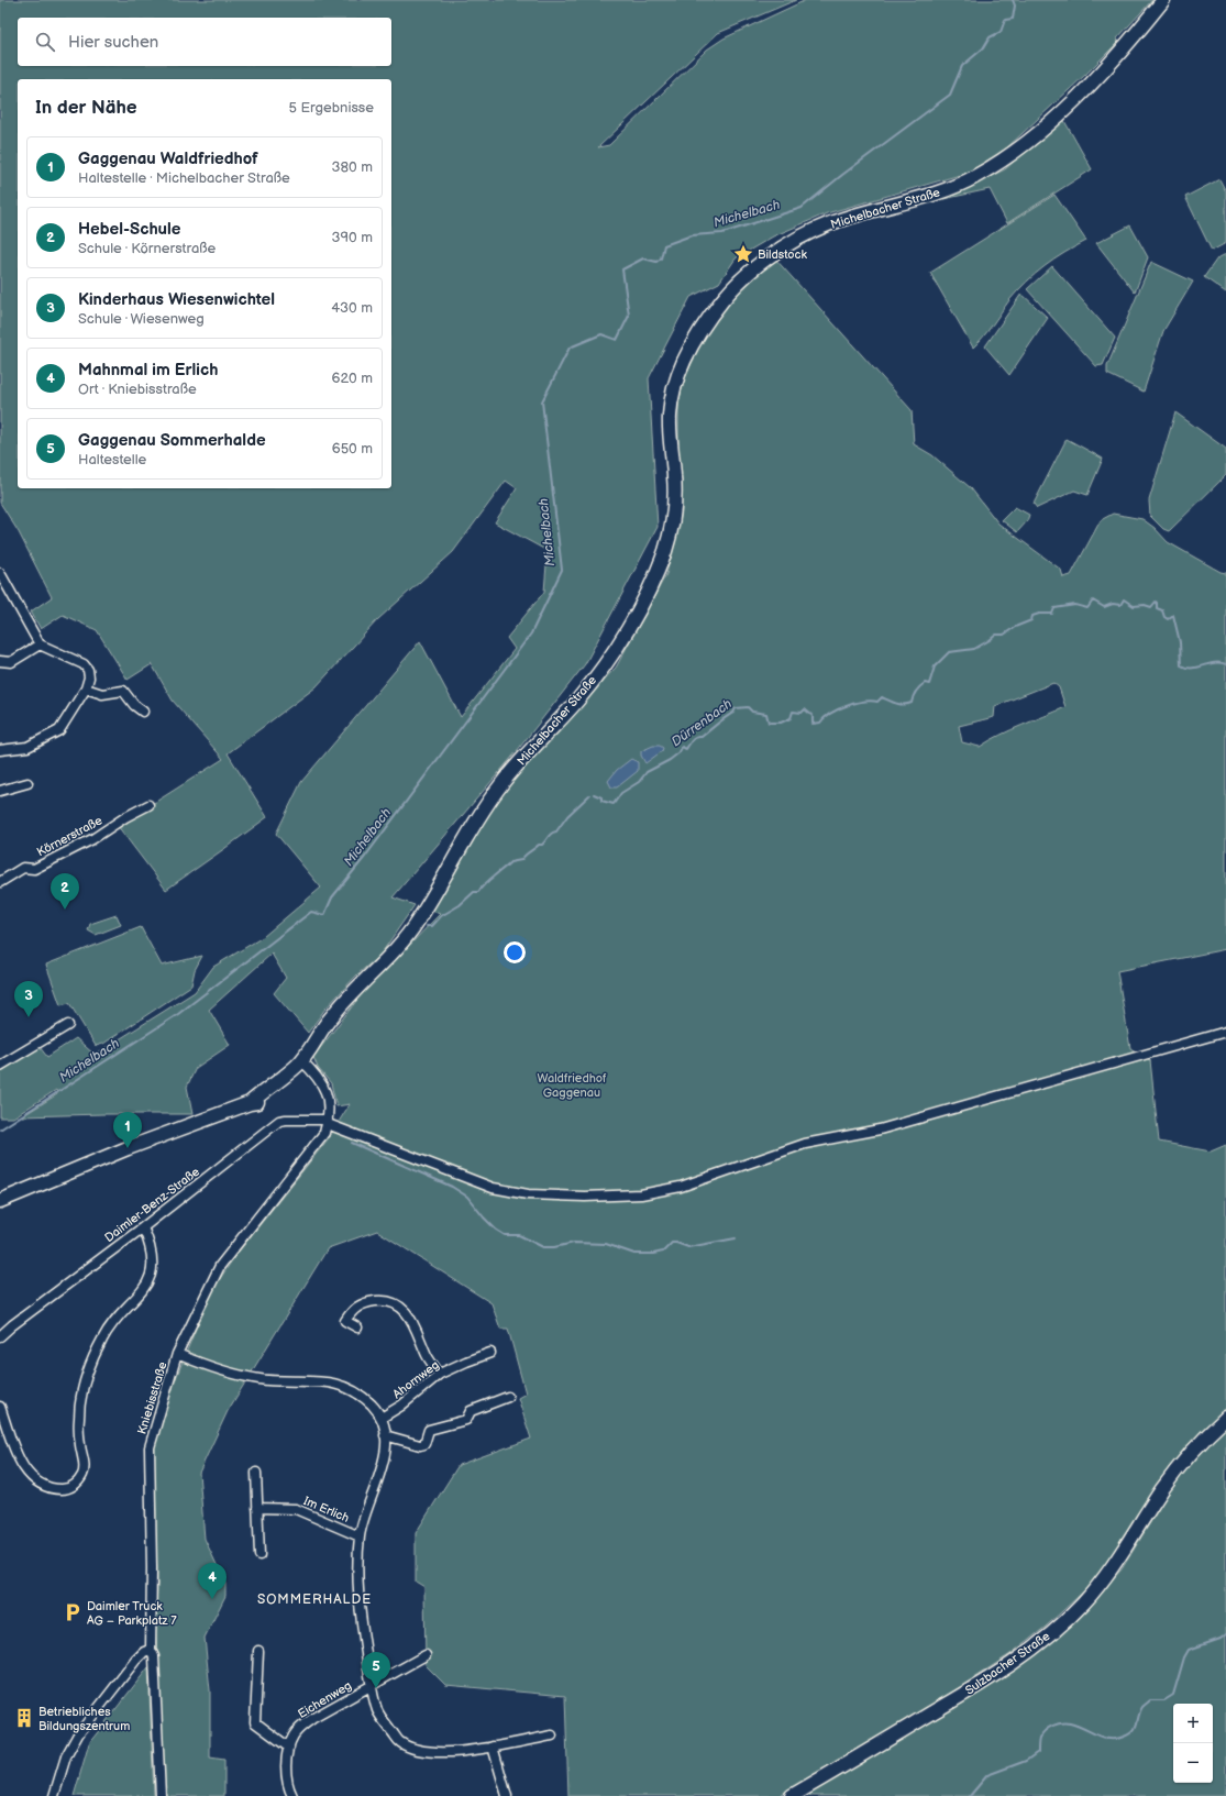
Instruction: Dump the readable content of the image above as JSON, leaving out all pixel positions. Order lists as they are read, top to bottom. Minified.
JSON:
{"streets":{"main road":["Michelbacher Straße","Sulzbacher Straße"],"street":["Körnerstraße","Daimler-Benz-Straße","Ahornweg","Kniebisstraße","Im Erlich","Eichenweg"]},"crossings":[["Michelbacher Straße","Kniebisstraße"],["Daimler-Benz-Straße","Kniebisstraße"]],"districts":["SOMMERHALDE"],"water":["Michelbach","Dürrenbach"],"parks":["Waldfriedhof Gaggenau"],"places":{"place":["Bildstock"],"parking":["Daimler Truck AG − Parkplatz 7"],"building":["Betriebliches Bildungszentrum"]},"page":{"search":"Hier suchen","heading":["In der Nähe","5 Ergebnisse"],"list":[{"mark":"1","name":"Gaggenau Waldfriedhof","note":"Haltestelle · Michelbacher Straße","value":"380 m"},{"mark":"2","name":"Hebel-Schule","note":"Schule · Körnerstraße","value":"390 m"},{"mark":"3","name":"Kinderhaus Wiesenwichtel","note":"Schule · Wiesenweg","value":"430 m"},{"mark":"4","name":"Mahnmal im Erlich","note":"Ort · Kniebisstraße","value":"620 m"},{"mark":"5","name":"Gaggenau Sommerhalde","note":"Haltestelle","value":"650 m"}],"pins":["2","3","1","4","5"],"map_buttons":["+","−"]}}
